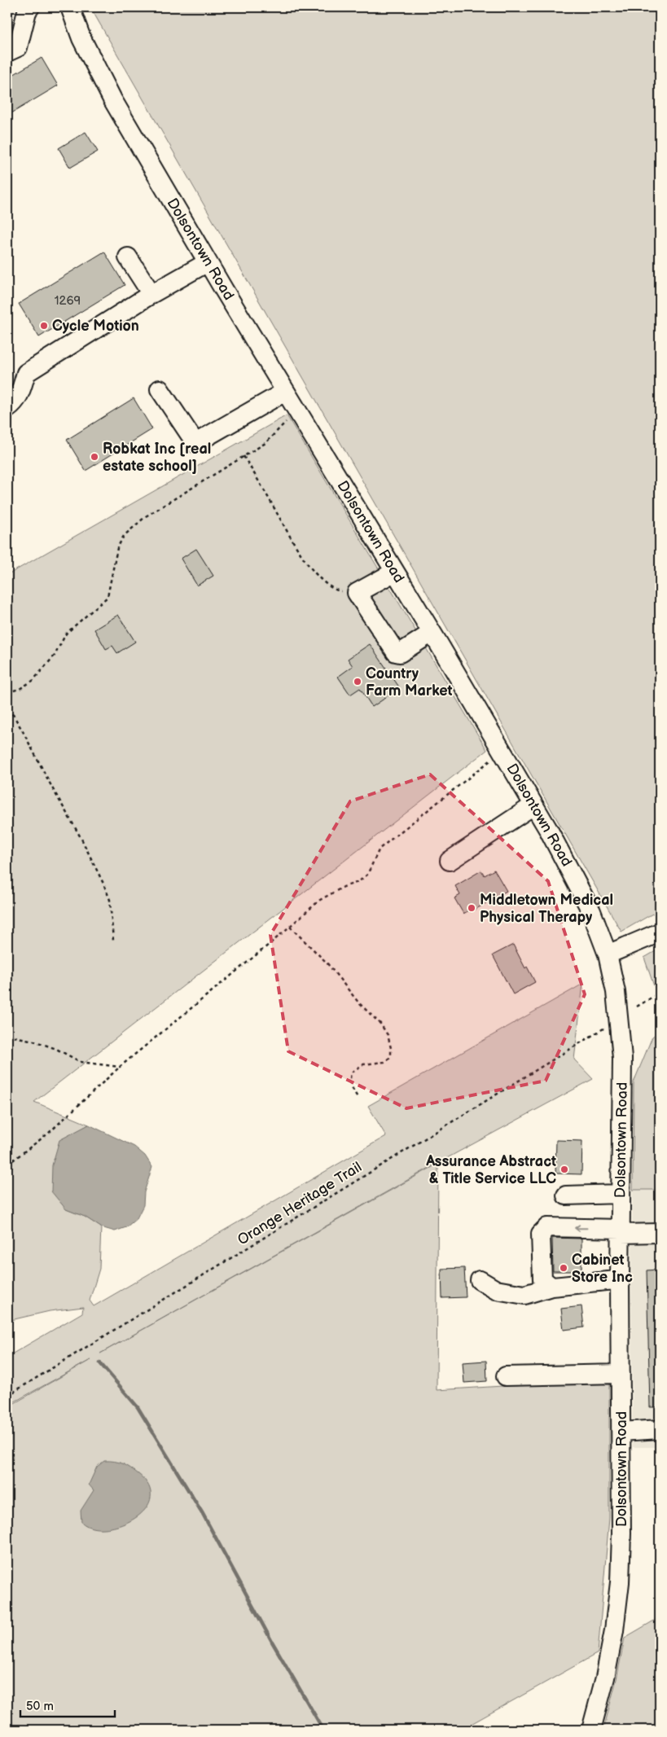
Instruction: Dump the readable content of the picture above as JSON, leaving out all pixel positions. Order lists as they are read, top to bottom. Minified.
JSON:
{"streets":{"street":["Dolsontown Road"],"path":["Orange Heritage Trail"]},"places":["Cycle Motion","Robkat Inc [real estate school]","Country Farm Market","Middletown Medical Physical Therapy","Assurance Abstract & Title Service LLC","Cabinet Store Inc"],"house_numbers":["1269"],"scale_bar":"50 m"}
